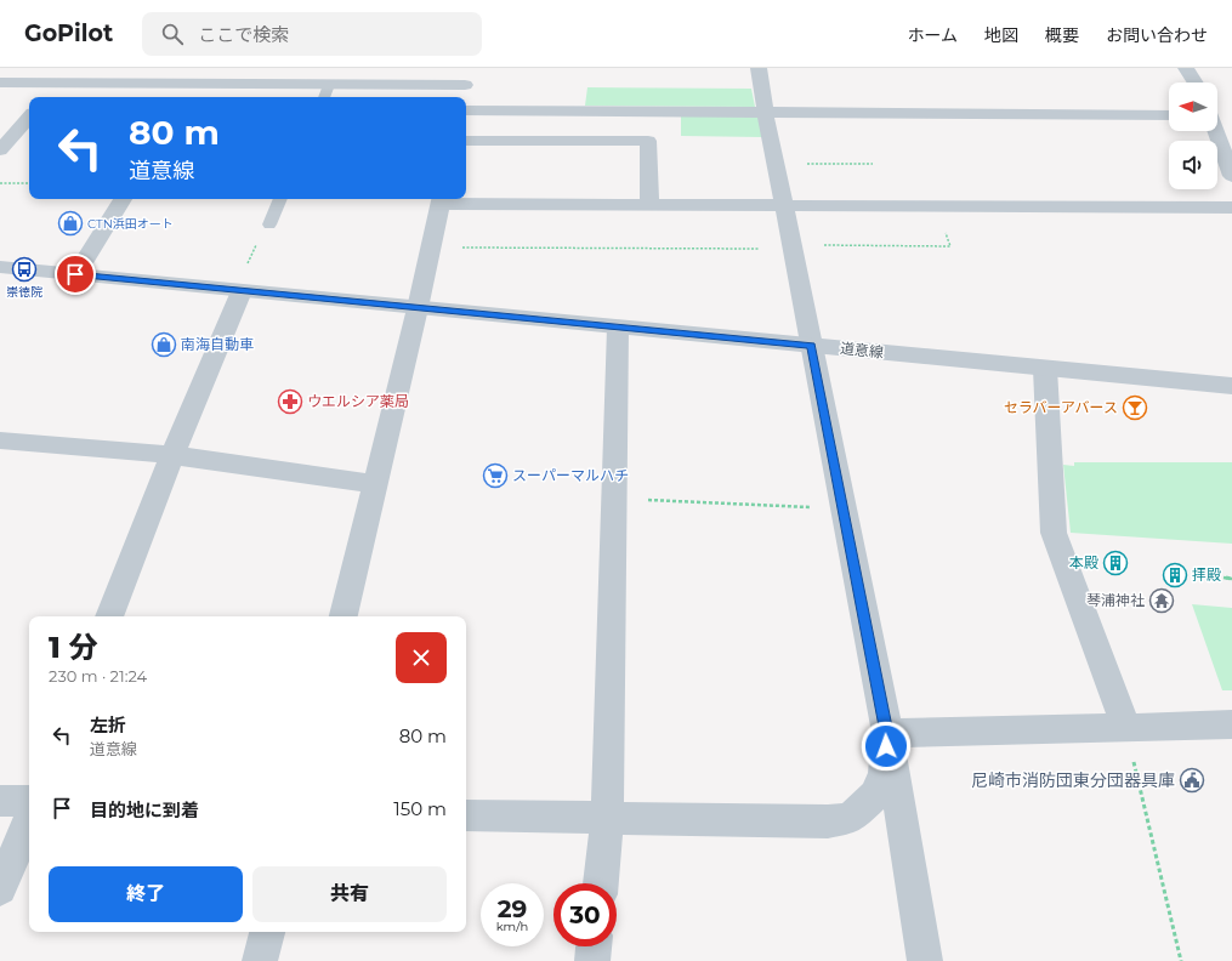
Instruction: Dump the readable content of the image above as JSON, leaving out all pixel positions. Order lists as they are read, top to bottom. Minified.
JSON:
{"streets":{"street":["道意線"]},"places":{"shop":["CTN浜田オート","南海自動車"],"bus stop":["崇徳院"],"pharmacy":["ウエルシア薬局"],"bar":["セラバーアバース"],"supermarket":["スーパーマルハチ"],"building":["本殿","拝殿"],"temple":["琴浦神社"],"public building":["尼崎市消防団東分団器具庫"]},"north":"left","page":{"header":"GoPilot","search":"ここで検索","nav":["ホーム","地図","概要","お問い合わせ"],"turn":["80 m","道意線"],"heading":["1 分","230 m · 21:24"],"list":[{"name":"左折","note":"道意線","value":"80 m"},{"name":"目的地に到着","value":"150 m"}],"buttons":["終了","共有"],"speed":"29 km/h","limit":"30"}}
